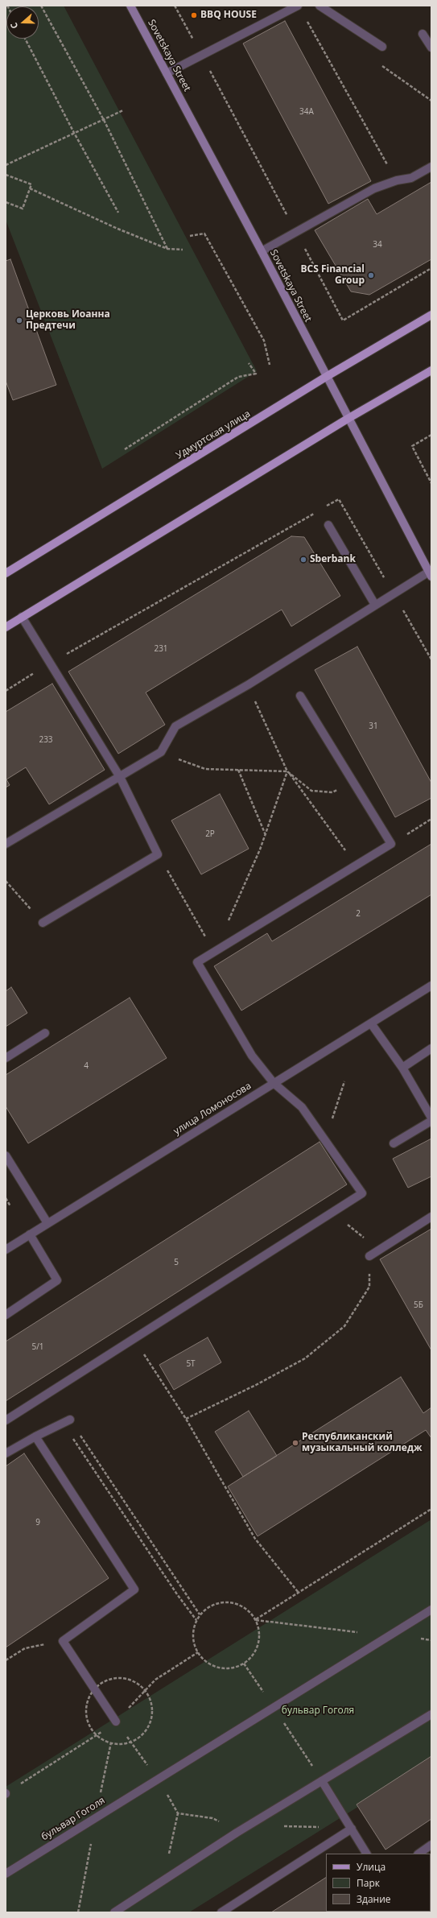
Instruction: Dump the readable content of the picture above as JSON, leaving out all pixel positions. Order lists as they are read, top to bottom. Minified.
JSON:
{"streets":{"main road":["Sovetskaya Street","Удмуртская улица"],"street":["улица Ломоносова","бульвар Гоголя"]},"crossings":[["Sovetskaya Street","Удмуртская улица"]],"parks":["бульвар Гоголя"],"places":["BBQ HOUSE","BCS Financial Group","Церковь Иоанна Предтечи","Sberbank","Республиканский музыкальный колледж"],"house_numbers":["34А","34","231","31","233","2Р","2","4","5","5Б","5/1","5Т","9"],"legend":["Улица","Парк","Здание"],"north":"left"}
